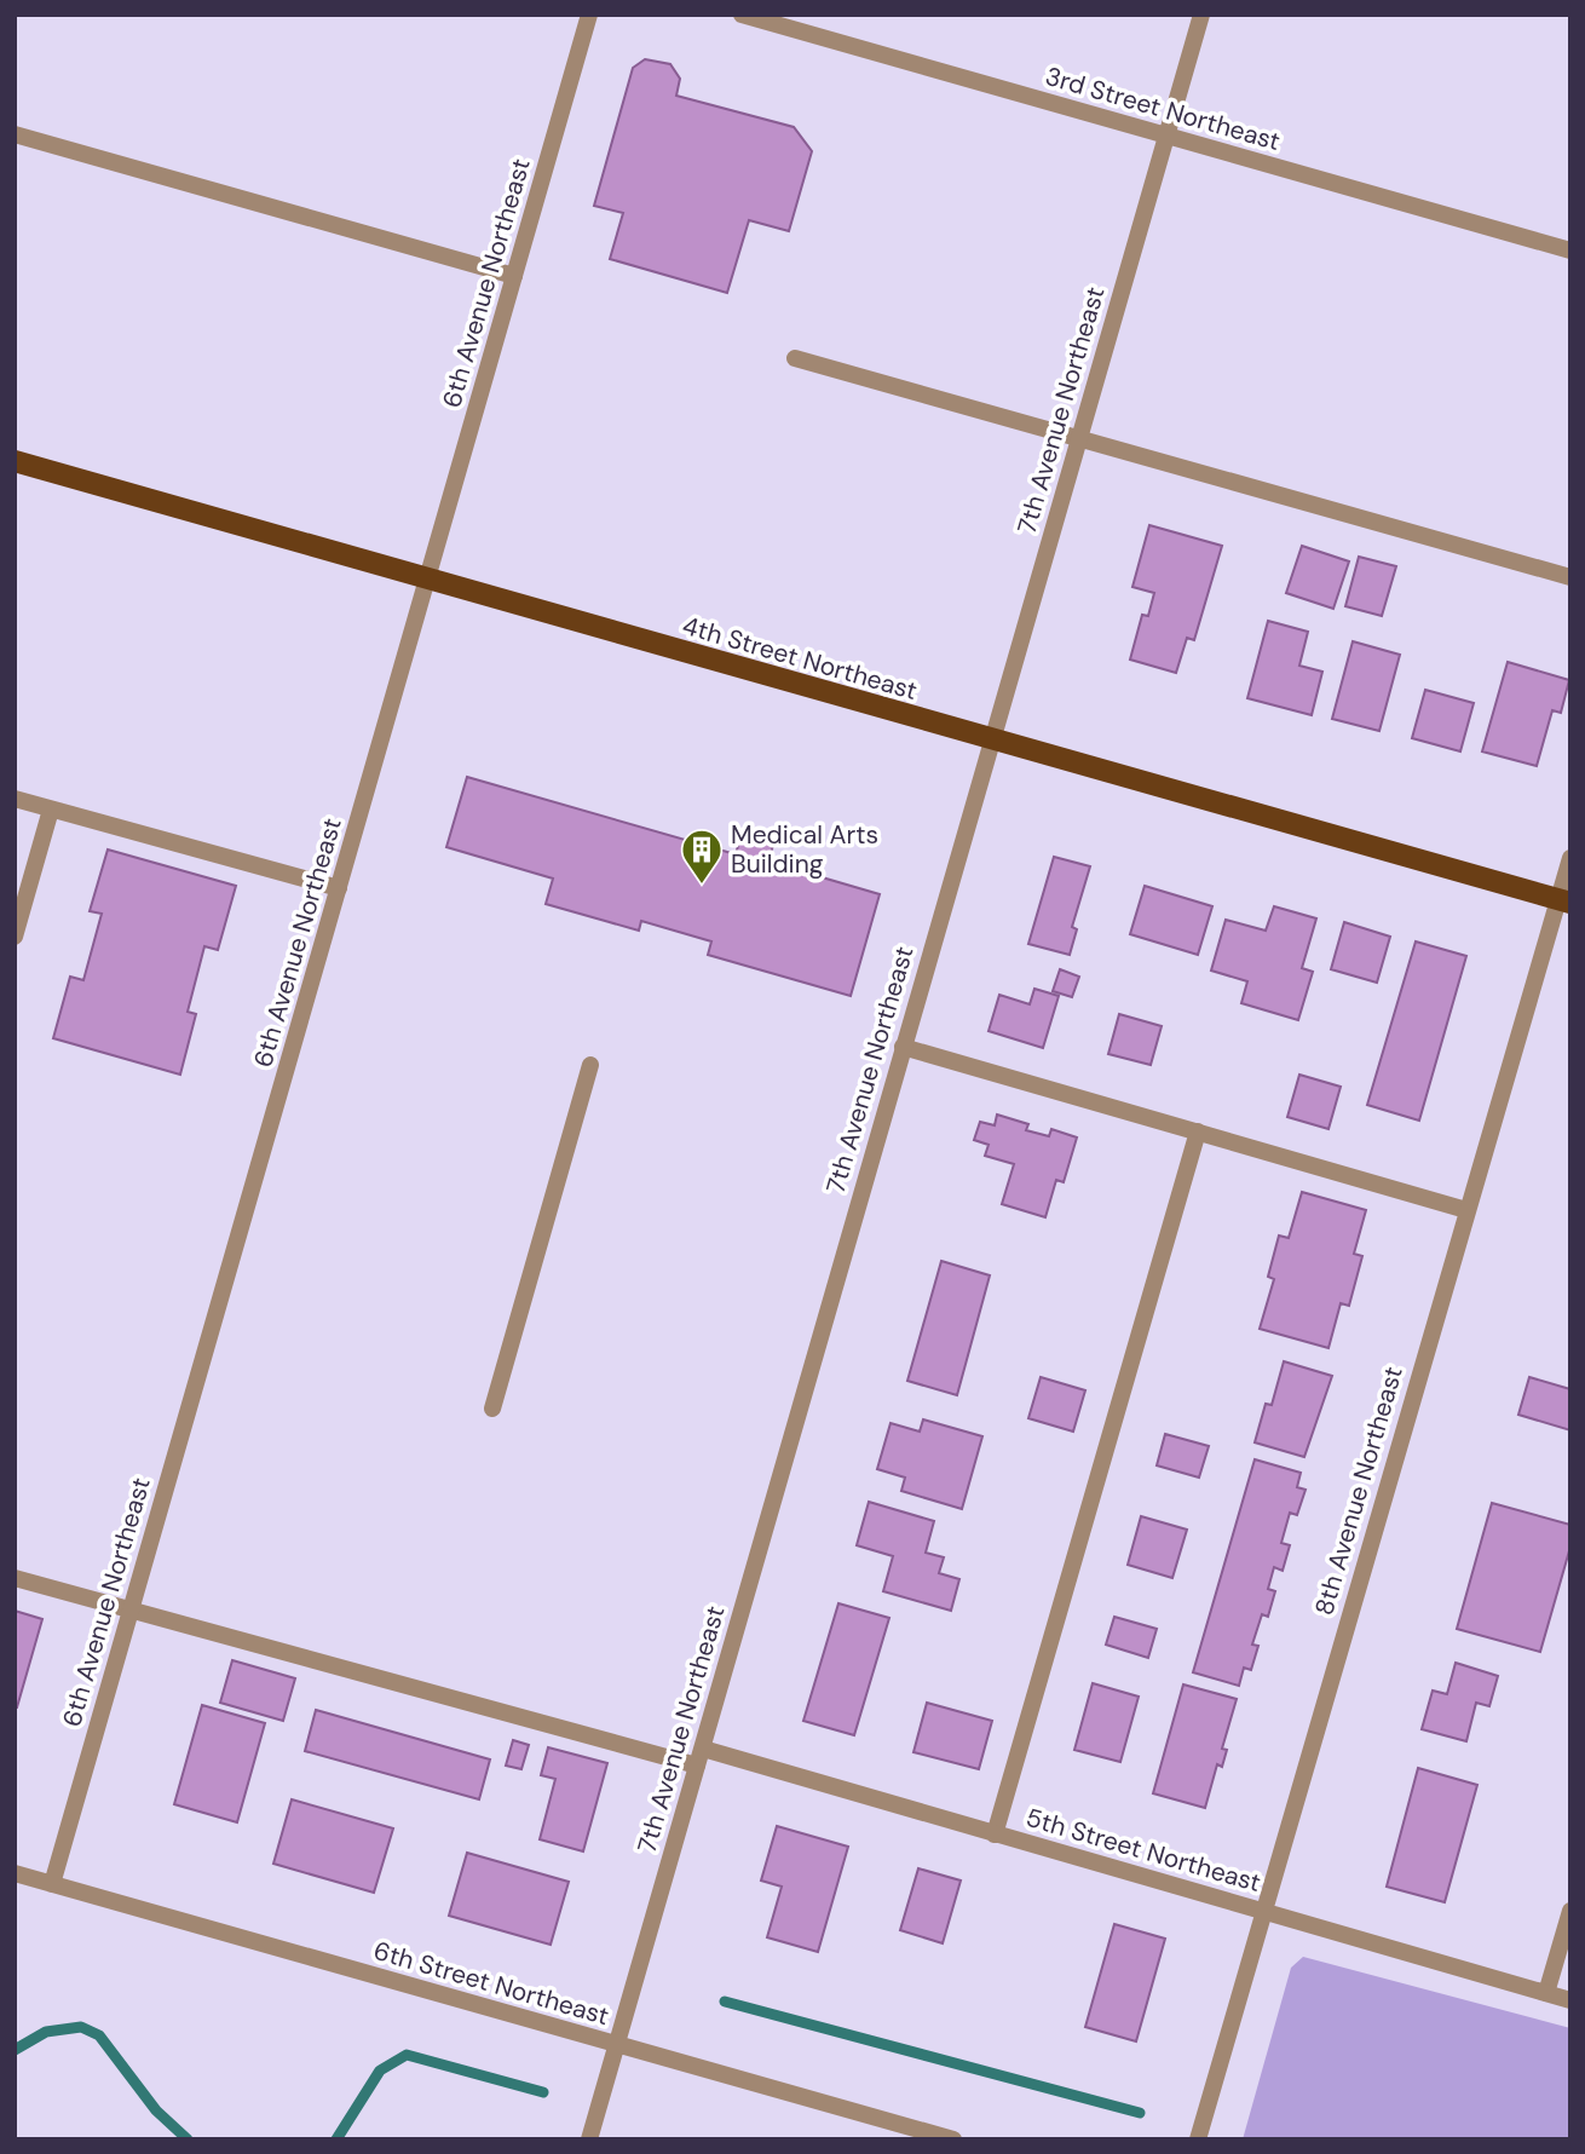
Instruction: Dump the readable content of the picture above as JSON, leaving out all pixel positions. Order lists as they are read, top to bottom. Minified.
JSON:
{"streets":{"main road":["4th Street Northeast"],"street":["3rd Street Northeast","6th Avenue Northeast","7th Avenue Northeast","8th Avenue Northeast","5th Street Northeast","6th Street Northeast"]},"crossings":[["3rd Street Northeast","7th Avenue Northeast"],["6th Avenue Northeast","4th Street Northeast"],["6th Avenue Northeast","5th Street Northeast"],["6th Avenue Northeast","6th Street Northeast"],["7th Avenue Northeast","4th Street Northeast"],["7th Avenue Northeast","5th Street Northeast"],["7th Avenue Northeast","6th Street Northeast"],["4th Street Northeast","8th Avenue Northeast"],["8th Avenue Northeast","5th Street Northeast"]],"places":{"building":["Medical Arts Building"]}}
